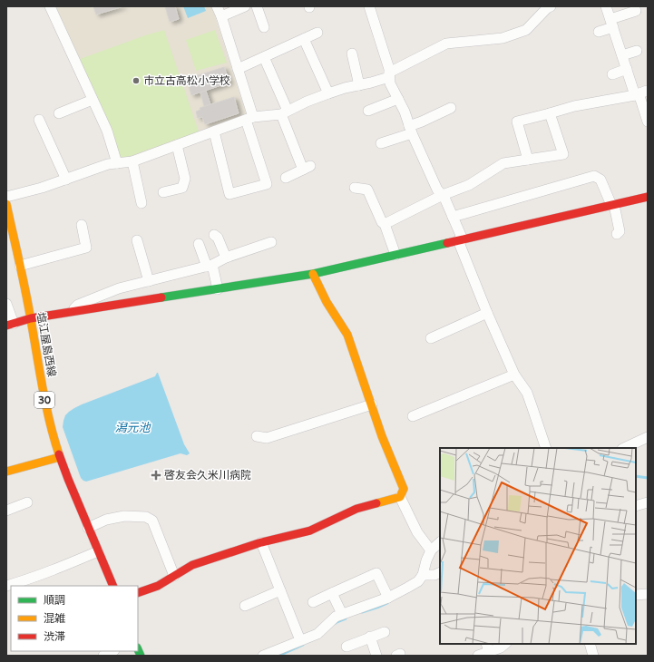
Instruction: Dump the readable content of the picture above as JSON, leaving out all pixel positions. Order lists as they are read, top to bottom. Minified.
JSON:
{"streets":{"street":["塩江屋島西線","30"]},"water":["潟元池"],"places":{"other":["市立古高松小学校"],"health":["啓友会久米川病院"]},"legend":["順調","混雑","渋滞"]}
